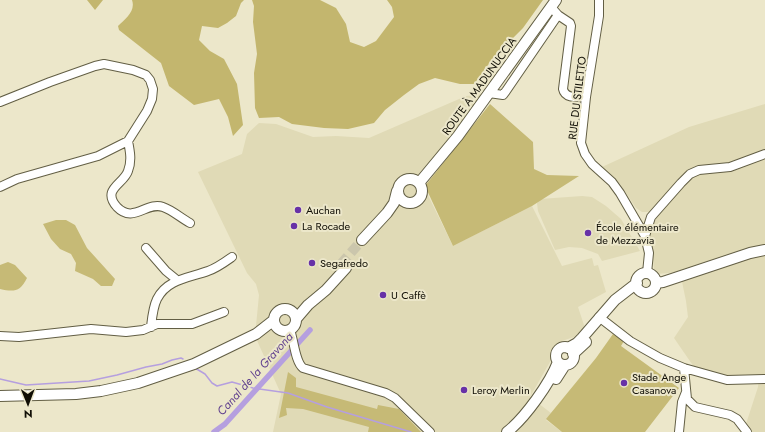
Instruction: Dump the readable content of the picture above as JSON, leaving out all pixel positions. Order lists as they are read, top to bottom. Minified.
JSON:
{"streets":{"main road":["ROUTE À MADUNUCCIA"],"street":["RUE DU STILETTO"]},"water":["Canal de la Gravona"],"places":["Auchan","La Rocade","École élémentaire de Mezzavia","Segafredo","U Caffè","Stade Ange Casanova","Leroy Merlin"],"north":"bottom"}
